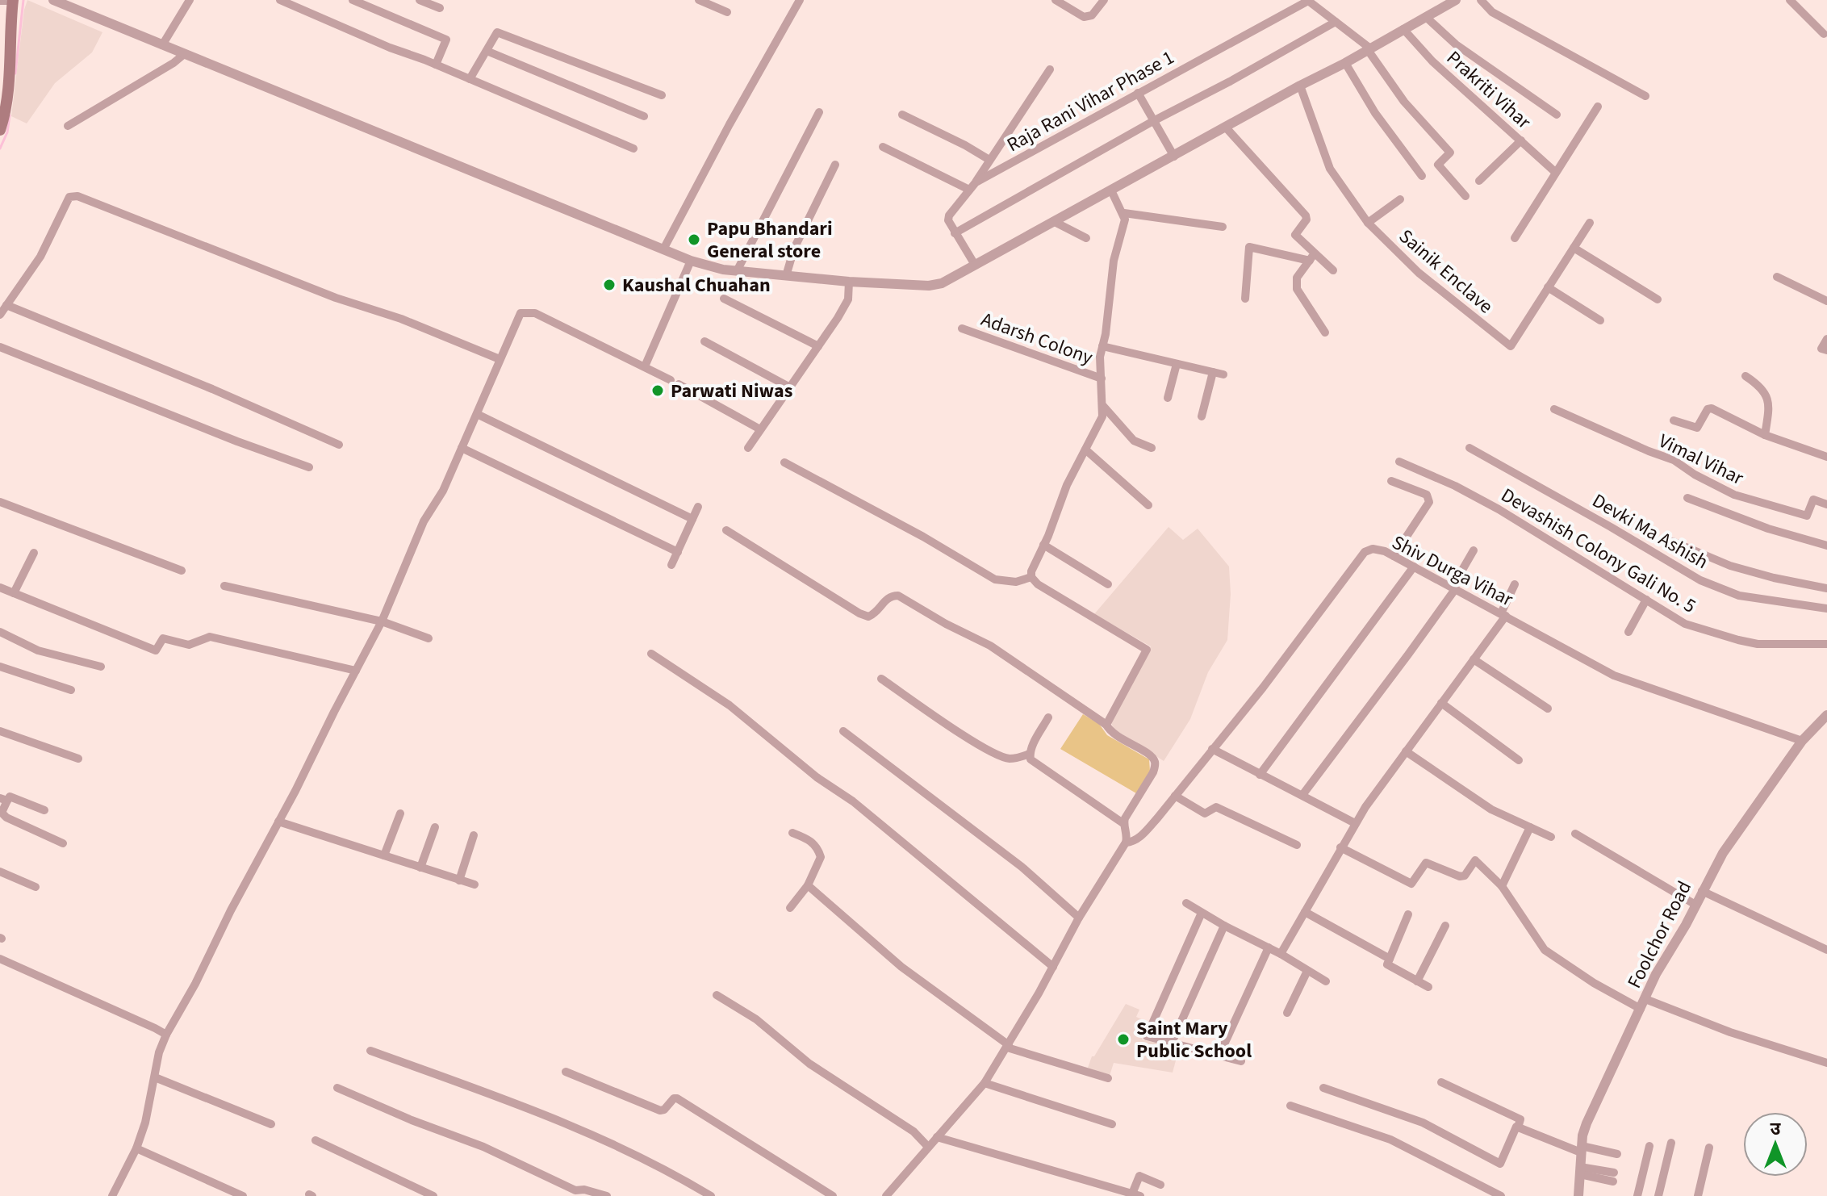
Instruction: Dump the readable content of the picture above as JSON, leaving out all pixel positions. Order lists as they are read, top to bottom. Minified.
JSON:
{"streets":{"street":["Prakriti Vihar","Raja Rani Vihar Phase 1","Sainik Enclave","Adarsh Colony","Vimal Vihar","Devki Ma Ashish","Devashish Colony Gali No. 5","Shiv Durga Vihar","Foolchor Road"]},"crossings":[["Shiv Durga Vihar","Foolchor Road"]],"places":["Papu Bhandari General store","Kaushal Chuahan","Parwati Niwas","Saint Mary Public School"],"north":"top"}
